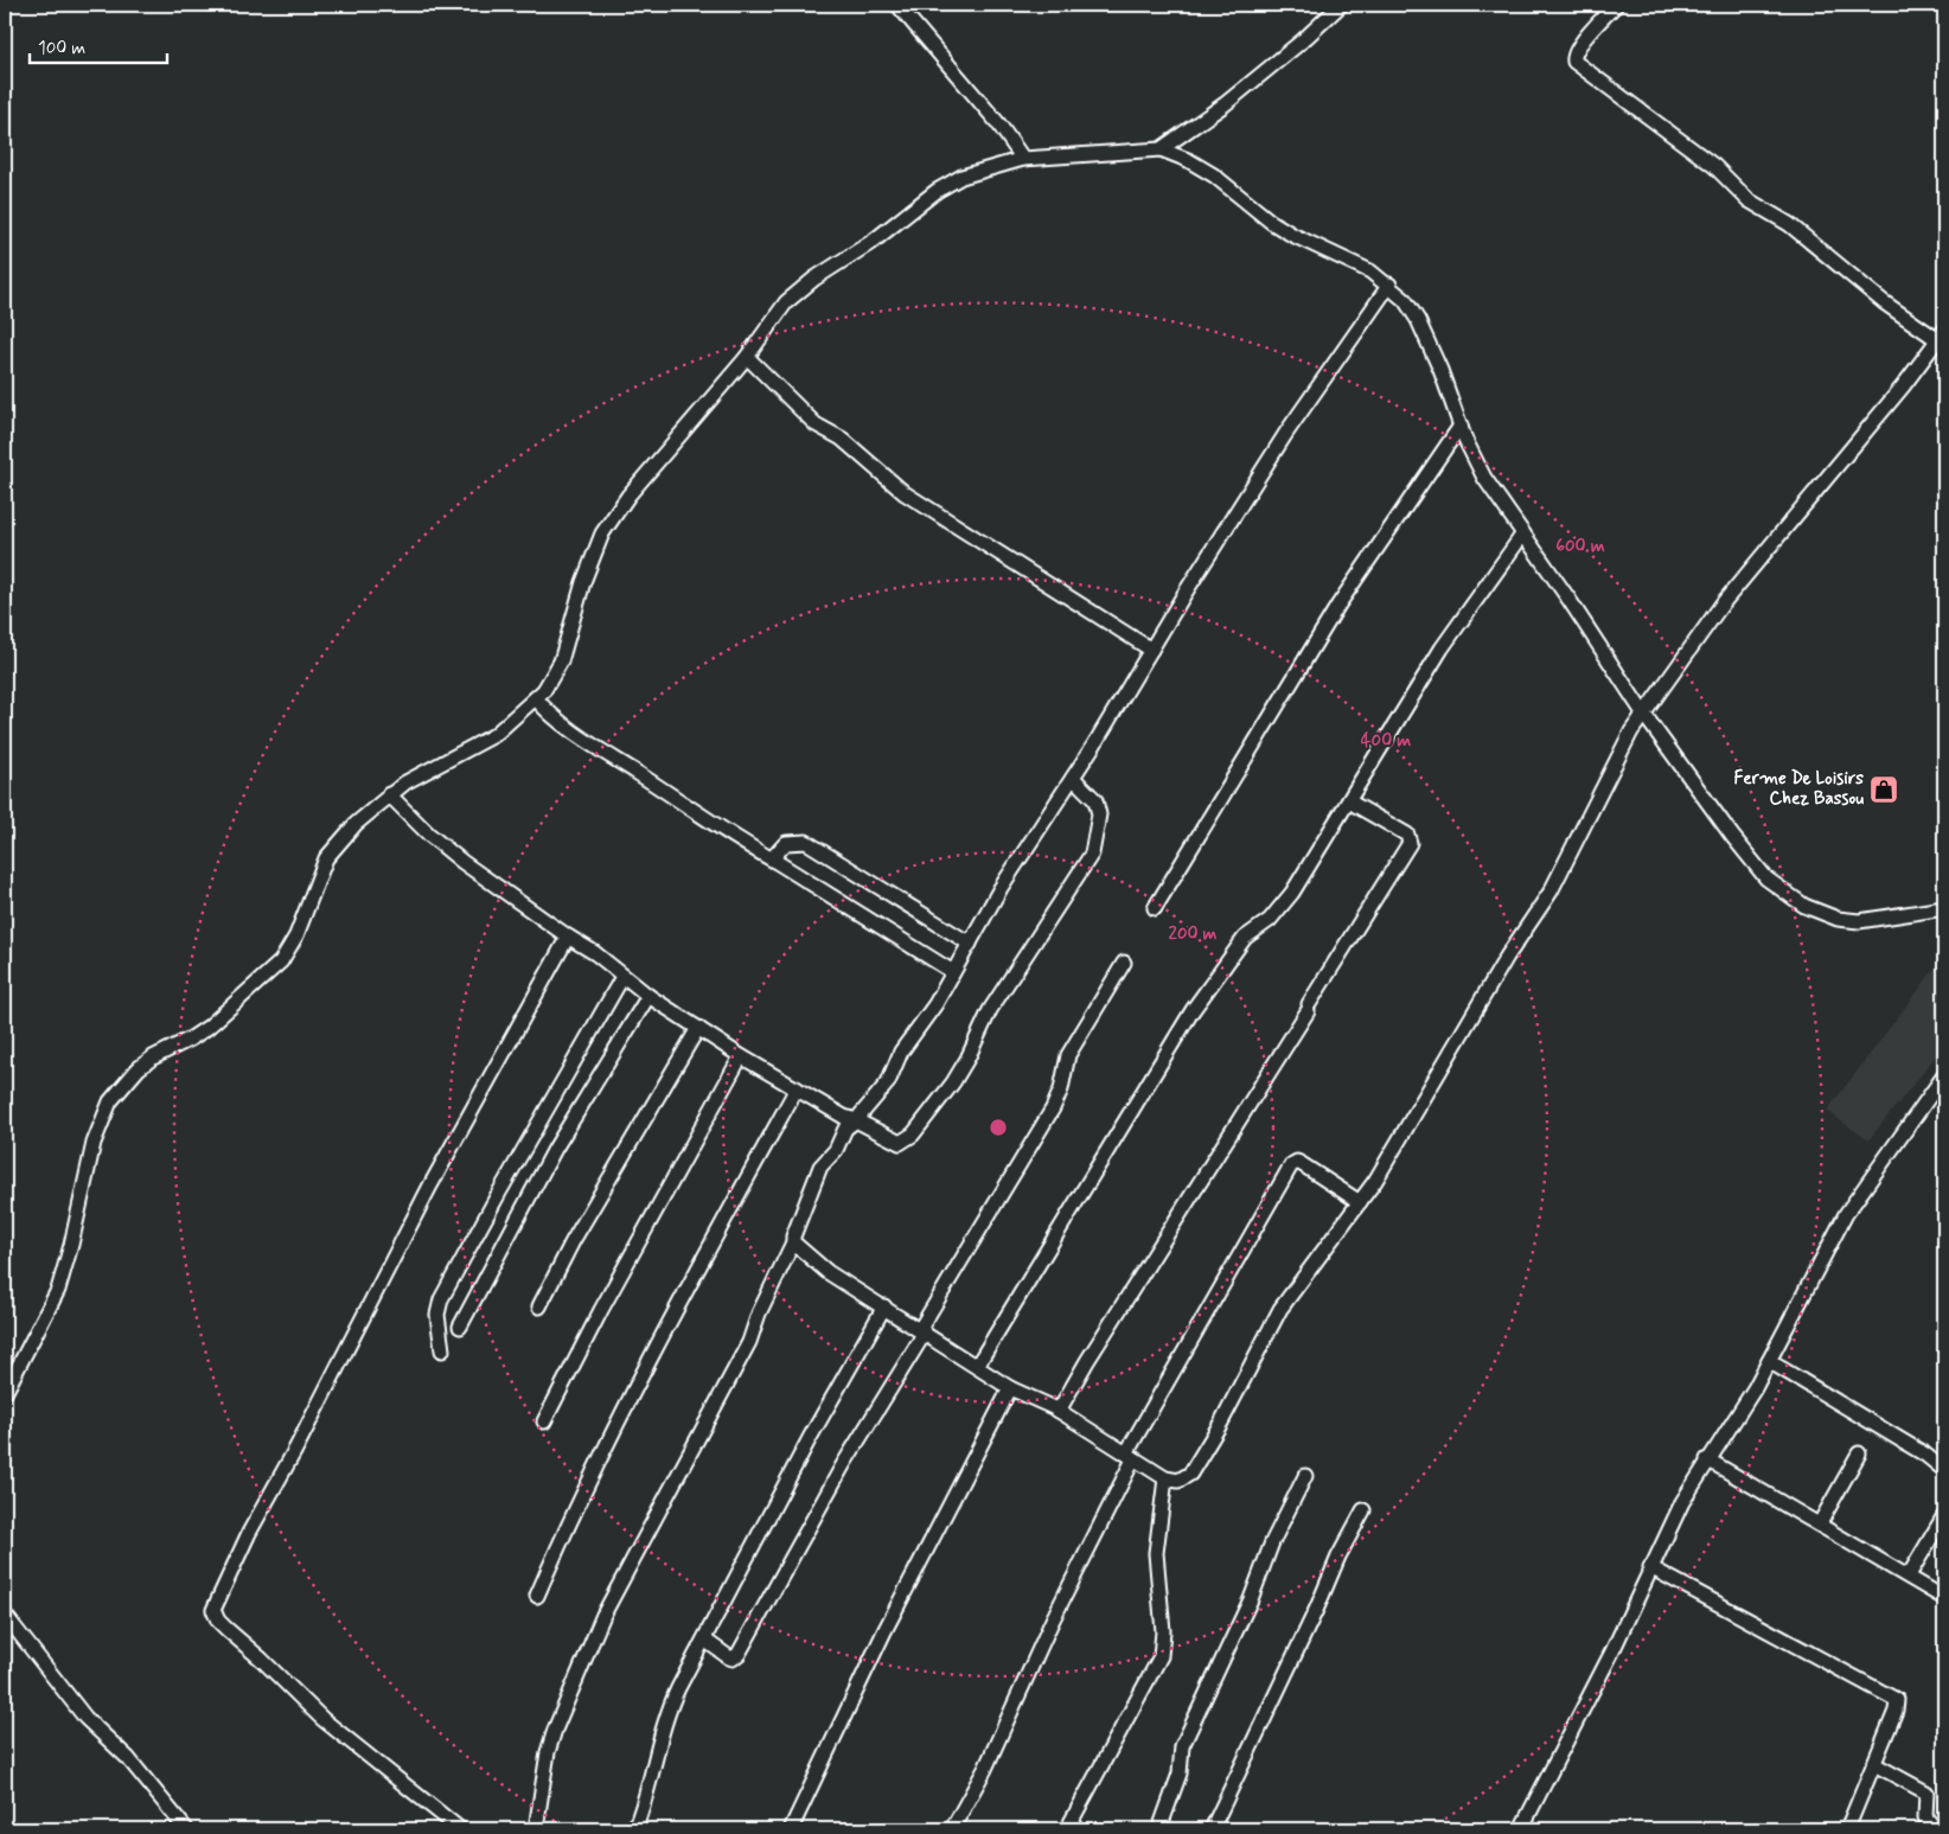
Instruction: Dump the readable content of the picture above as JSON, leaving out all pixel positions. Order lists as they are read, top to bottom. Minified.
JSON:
{"places":{"shop":["Ferme De Loisirs Chez Bassou"]},"scale_bar":"100 m","rings":["600 m","400 m","200 m"]}
